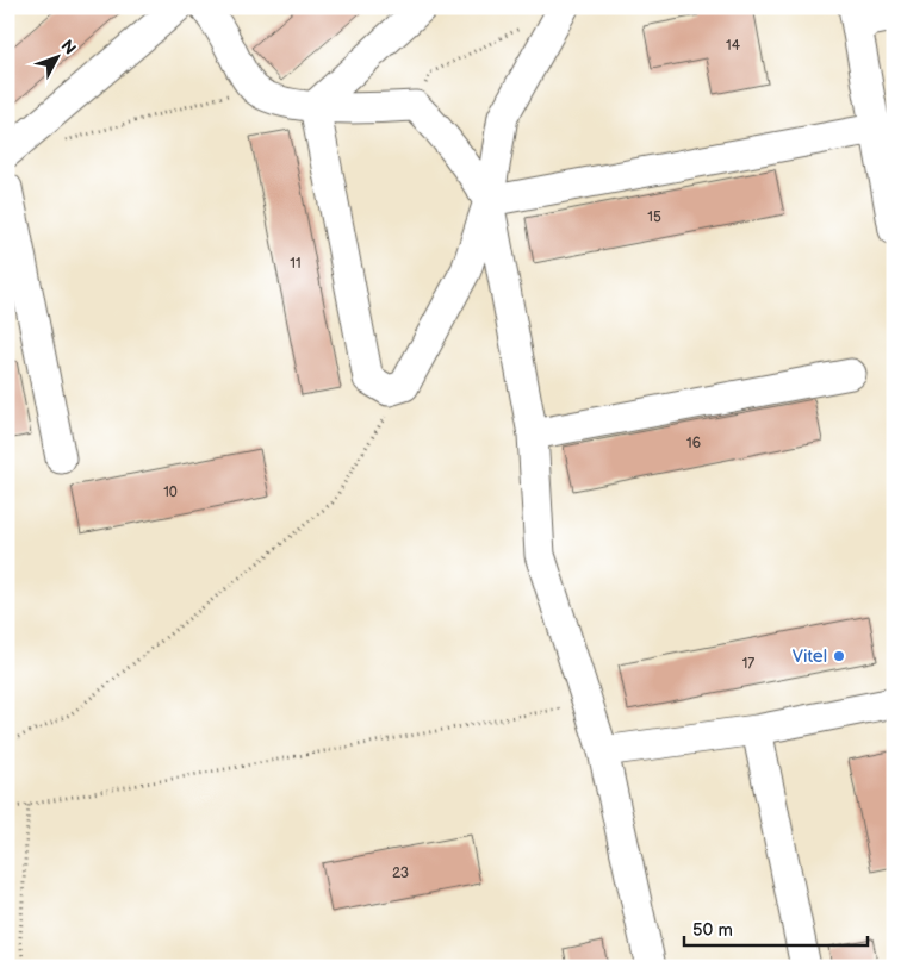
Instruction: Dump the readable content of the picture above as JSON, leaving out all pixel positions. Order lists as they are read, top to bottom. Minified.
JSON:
{"places":["Vitel"],"house_numbers":["14","15","11","16","10","17","23"],"scale_bar":"50 m","north":"top right"}
